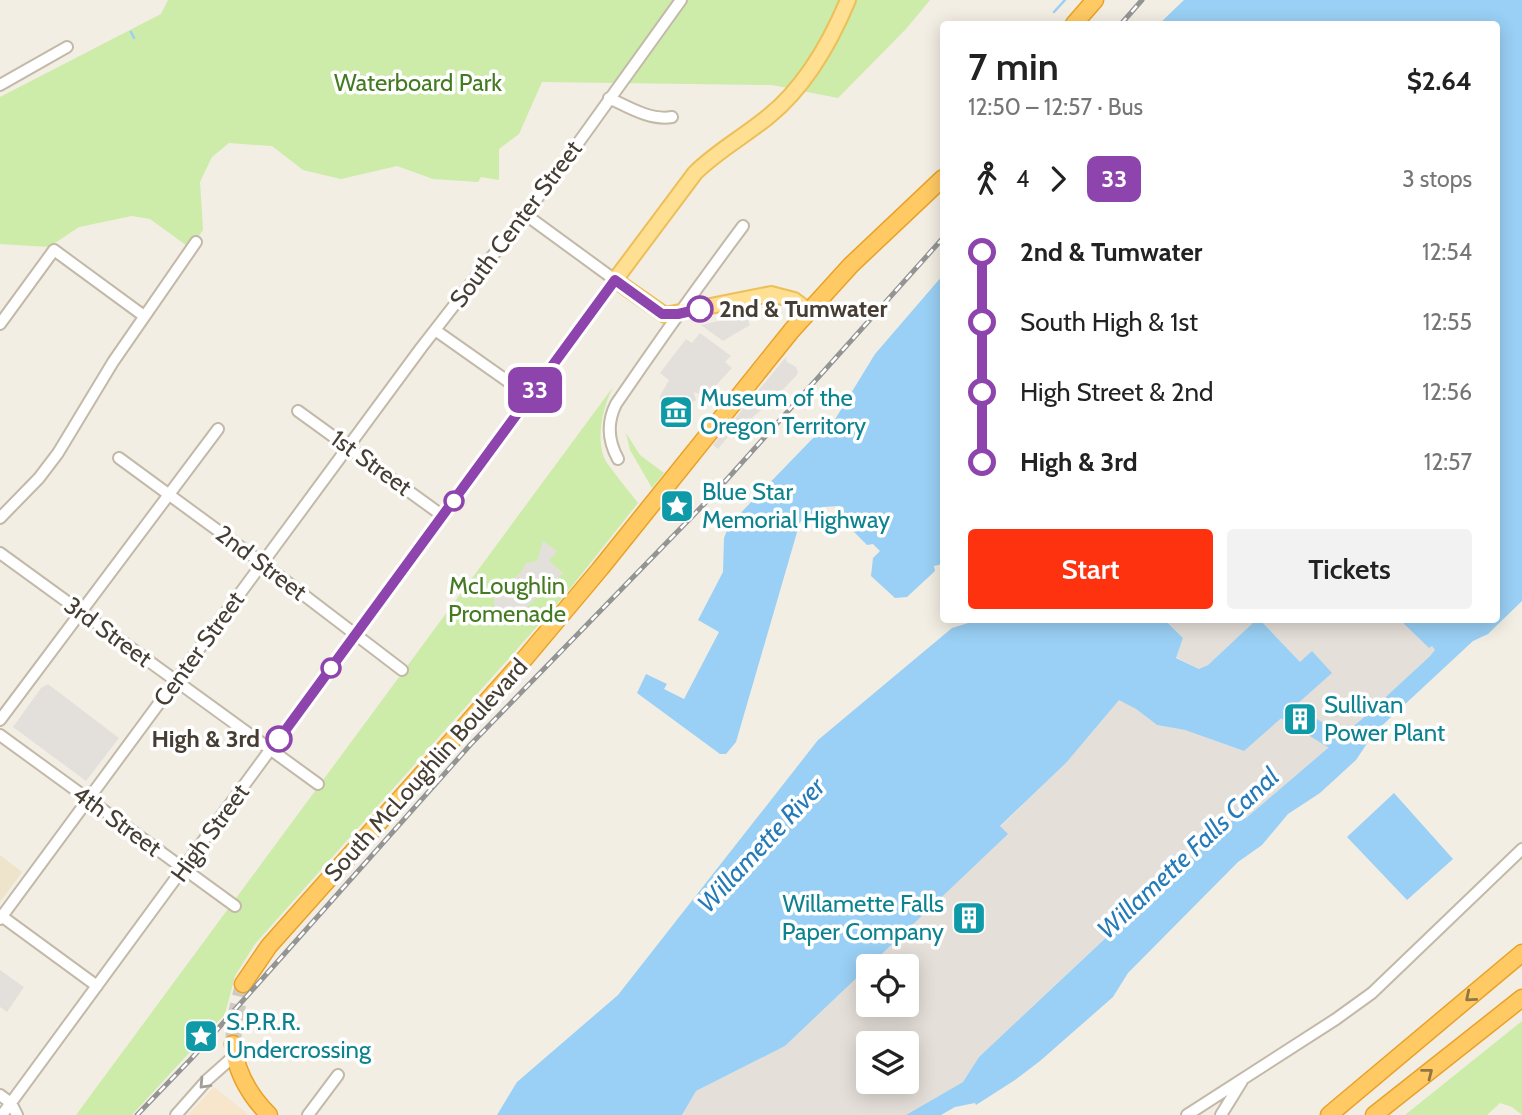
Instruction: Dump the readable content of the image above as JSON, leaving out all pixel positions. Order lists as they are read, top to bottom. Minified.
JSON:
{"streets":{"highway":["South McLoughlin Boulevard"],"street":["South Center Street","1st Street","2nd Street","3rd Street","Center Street","4th Street","High Street"]},"crossings":[["South Center Street","1st Street"],["South Center Street","Center Street"],["1st Street","Center Street"],["1st Street","High Street"],["2nd Street","Center Street"],["2nd Street","High Street"],["3rd Street","Center Street"],["3rd Street","High Street"],["Center Street","4th Street"],["4th Street","High Street"]],"water":["Willamette River","Willamette Falls Canal"],"parks":["Waterboard Park","McLoughlin Promenade"],"places":{"other":["2nd & Tumwater","High & 3rd"],"museum":["Museum of the Oregon Territory"],"place":["Blue Star Memorial Highway","S.P.R.R. Undercrossing"],"building":["Sullivan Power Plant","Willamette Falls Paper Company"]},"lines":["bus line 33"],"page":{"on_map":"33","heading":["7 min","12:50 – 12:57 · Bus","$2.64"],"legs":["4","33","3 stops"],"list":[{"name":"2nd & Tumwater","value":"12:54"},{"name":"South High & 1st","value":"12:55"},{"name":"High Street & 2nd","value":"12:56"},{"name":"High & 3rd","value":"12:57"}],"buttons":["Start","Tickets"]}}
